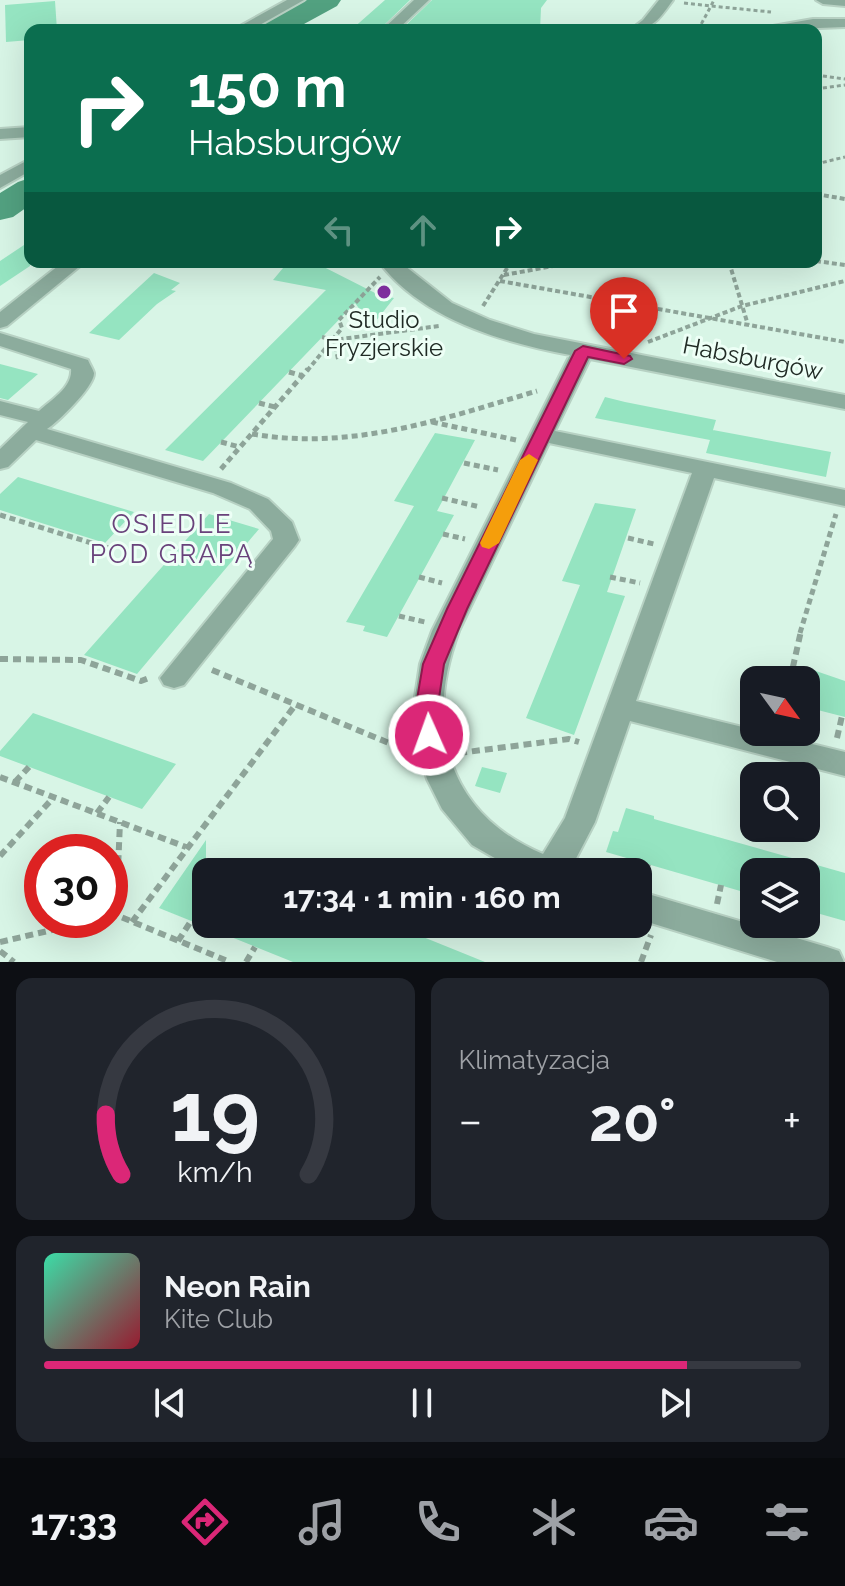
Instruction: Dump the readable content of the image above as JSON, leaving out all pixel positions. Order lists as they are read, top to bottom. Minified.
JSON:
{"streets":{"street":["Habsburgów"]},"districts":["OSIEDLE POD GRAPĄ"],"places":["Studio Fryzjerskie"],"north":"bottom right","page":{"turn":["150 m","Habsburgów"],"limit":"30","trip":"17:34 · 1 min · 160 m","tile":"Klimatyzacja","heat":["−","20°","+"],"song":["Neon Rain","Kite Club"],"tabs":"17:33","gauge":["19","km/h"]}}
